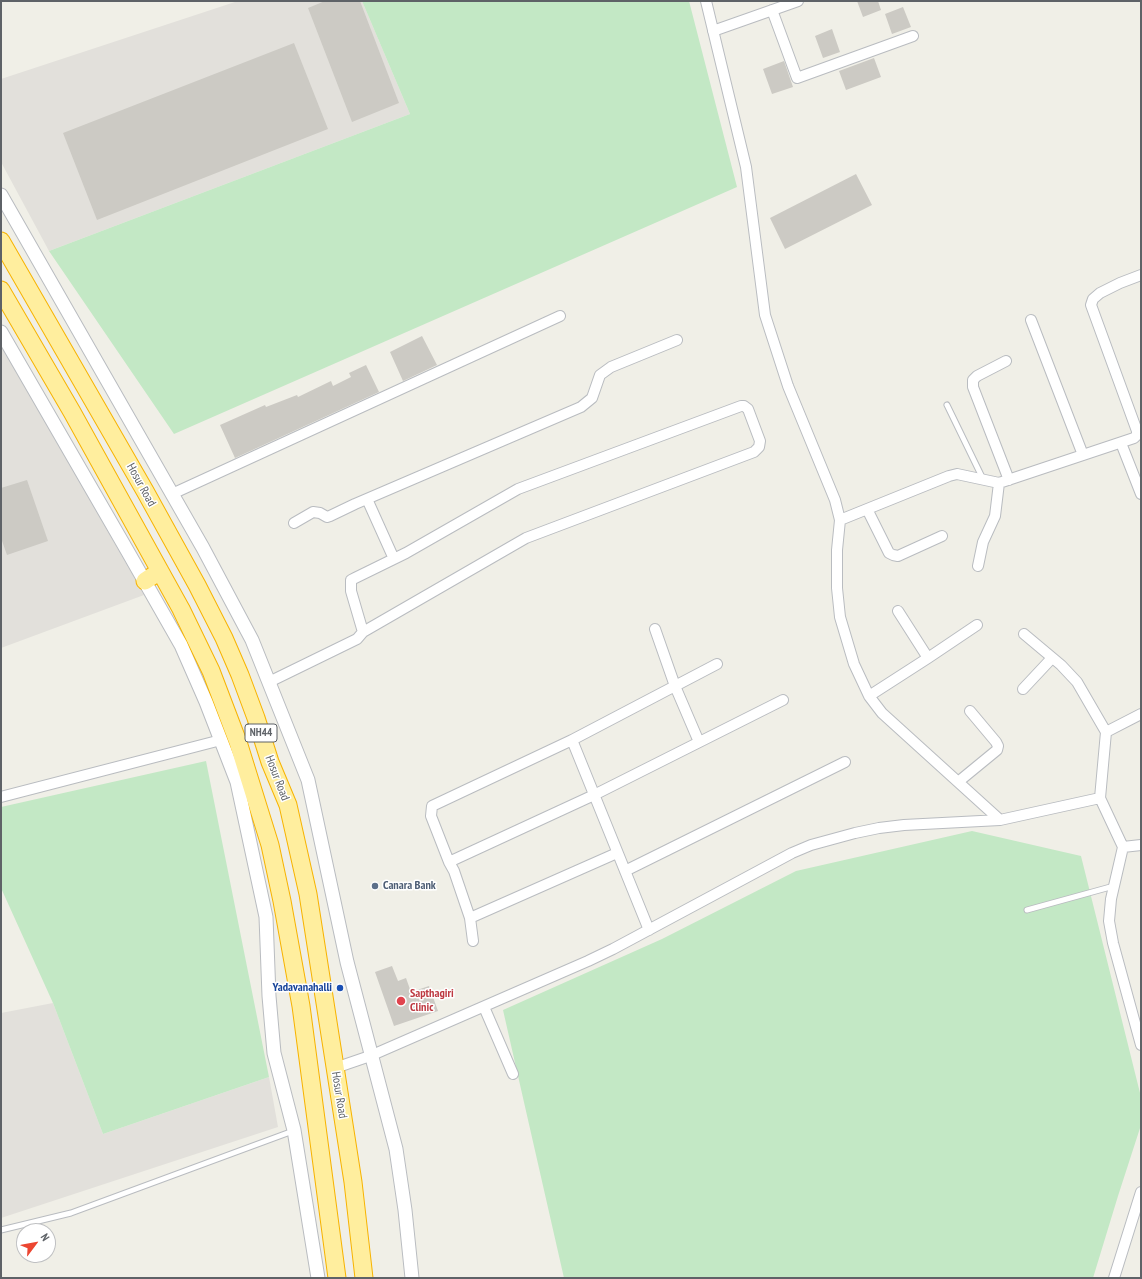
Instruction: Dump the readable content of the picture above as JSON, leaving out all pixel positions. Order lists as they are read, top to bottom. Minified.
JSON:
{"streets":{"highway":["Hosur Road","NH44"]},"places":["Canara Bank","Yadavanahalli","Sapthagiri Clinic"],"north":"top right"}
